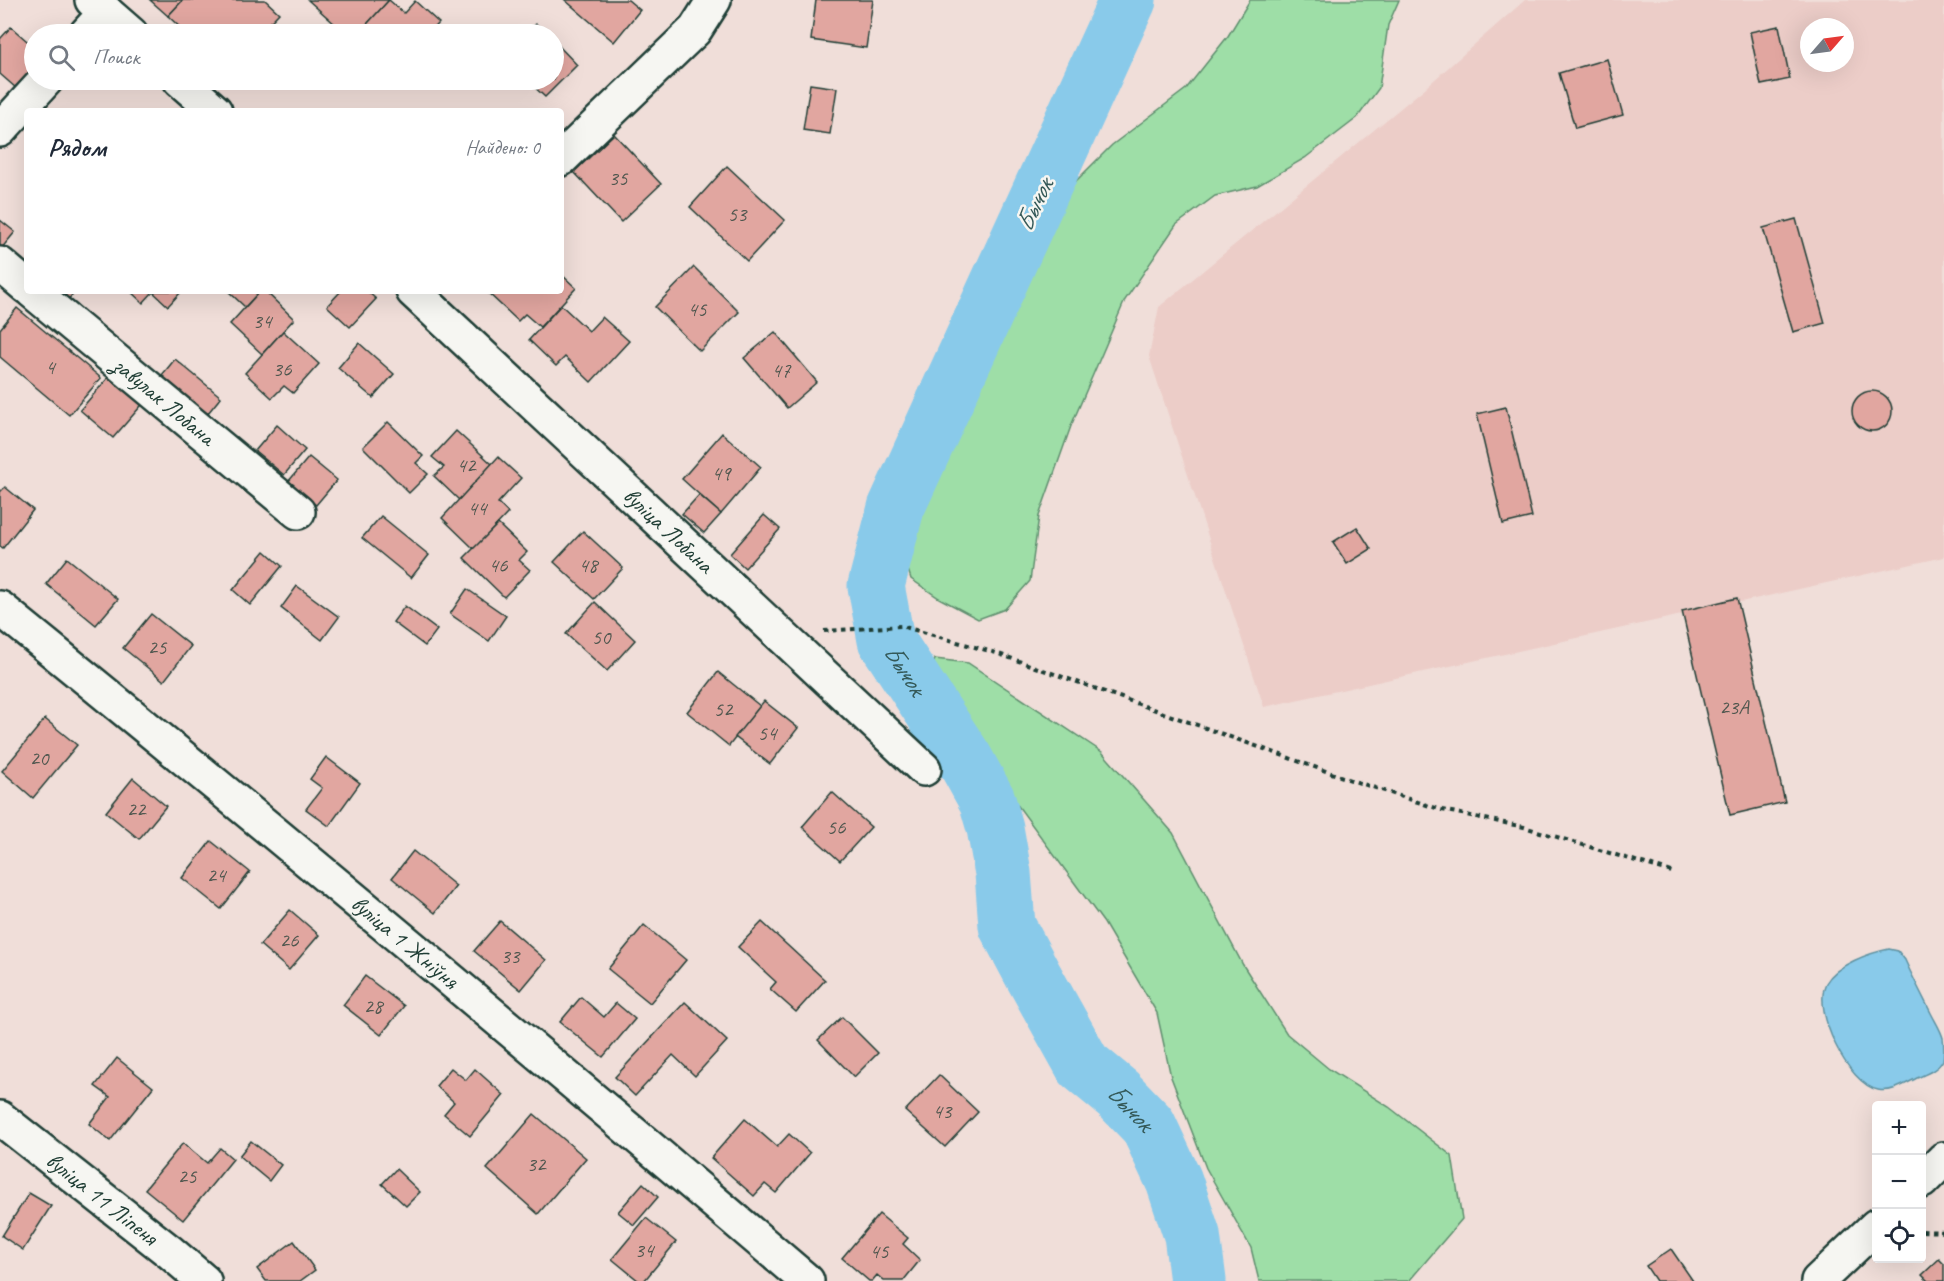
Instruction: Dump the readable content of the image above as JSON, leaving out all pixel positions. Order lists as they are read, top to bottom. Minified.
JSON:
{"streets":{"street":["завулак Лобана","вуліца Лобана","вуліца 1 Жніўня","вуліца 11 Ліпеня"]},"water":["Бычок"],"house_numbers":["35","53","45","34","4","36","47","42","49","44","46","48","50","25","23А","52","54","20","22","56","24","26","33","28","43","32","25","34","45"],"north":"top right","page":{"search":"Поиск","heading":["Рядом","Найдено: 0"],"map_buttons":["+","−"]}}
